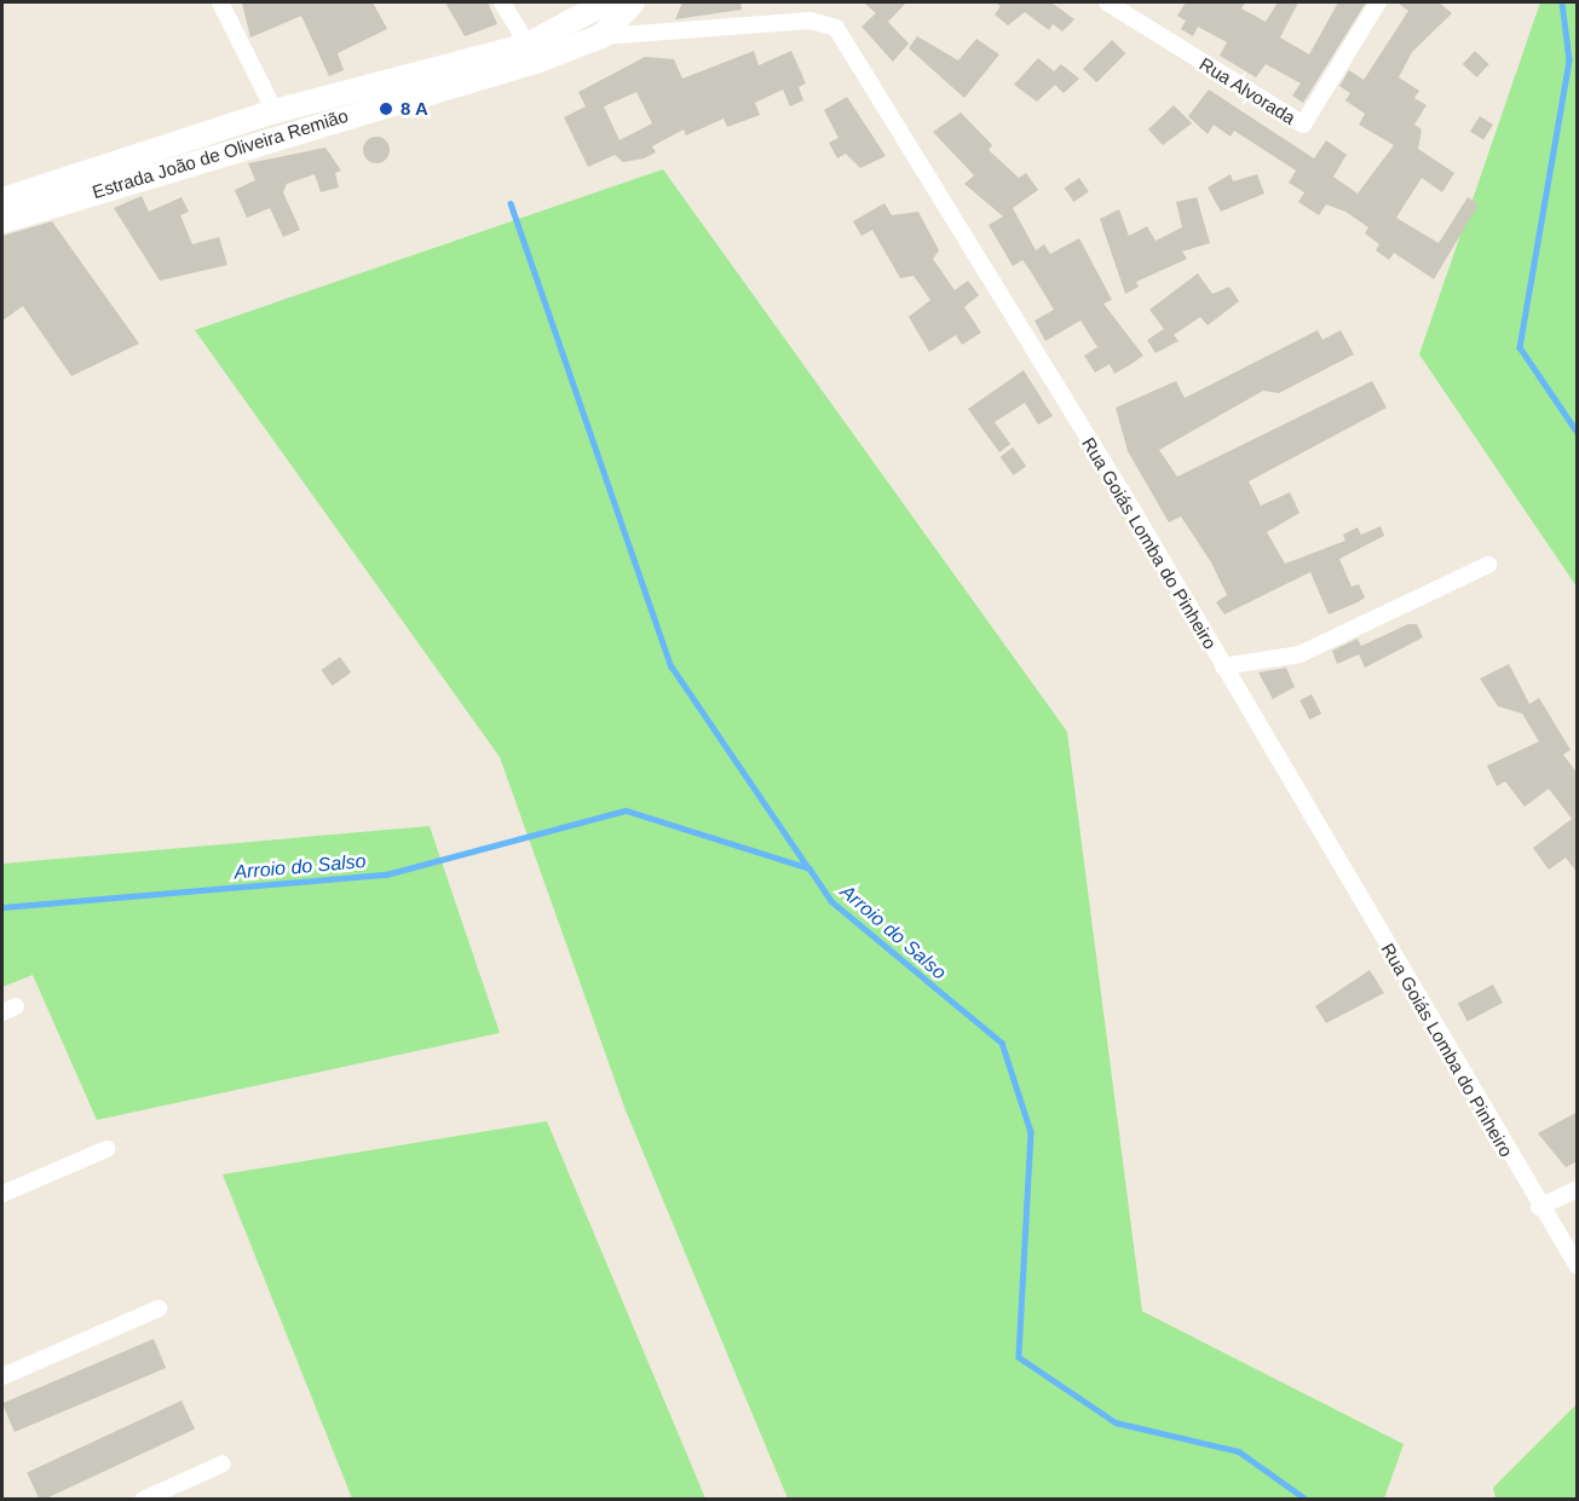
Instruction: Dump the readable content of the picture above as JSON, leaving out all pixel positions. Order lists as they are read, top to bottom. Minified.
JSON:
{"streets":{"main road":["Estrada João de Oliveira Remião"],"street":["Rua Alvorada","Rua Goiás Lomba do Pinheiro"]},"crossings":[["Estrada João de Oliveira Remião","Rua Goiás Lomba do Pinheiro"]],"water":["Arroio do Salso"],"places":["8 A"]}
